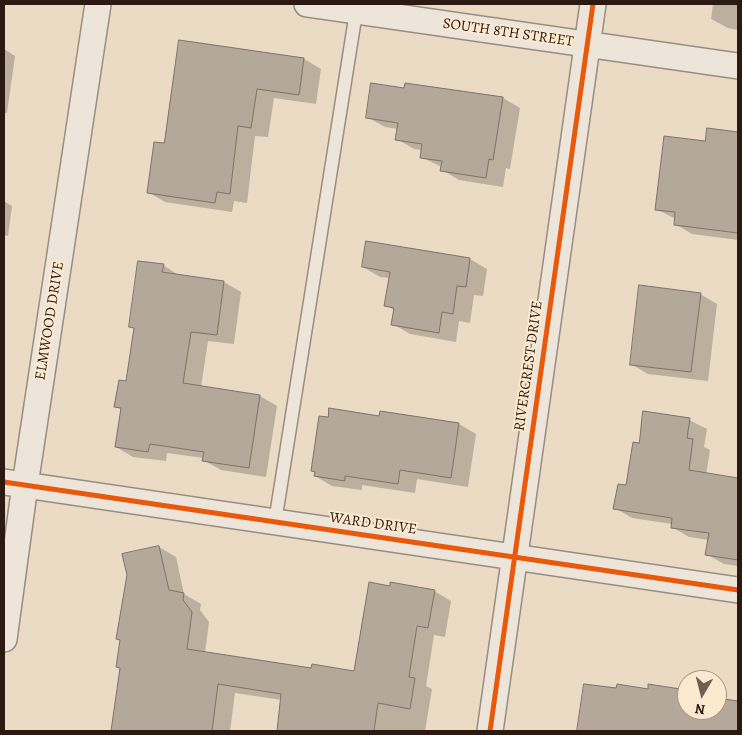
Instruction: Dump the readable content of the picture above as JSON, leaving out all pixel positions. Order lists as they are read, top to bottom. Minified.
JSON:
{"streets":{"street":["SOUTH 8TH STREET","ELMWOOD DRIVE","RIVERCREST DRIVE","WARD DRIVE"]},"crossings":[["SOUTH 8TH STREET","RIVERCREST DRIVE"],["ELMWOOD DRIVE","WARD DRIVE"],["RIVERCREST DRIVE","WARD DRIVE"]],"north":"bottom"}
